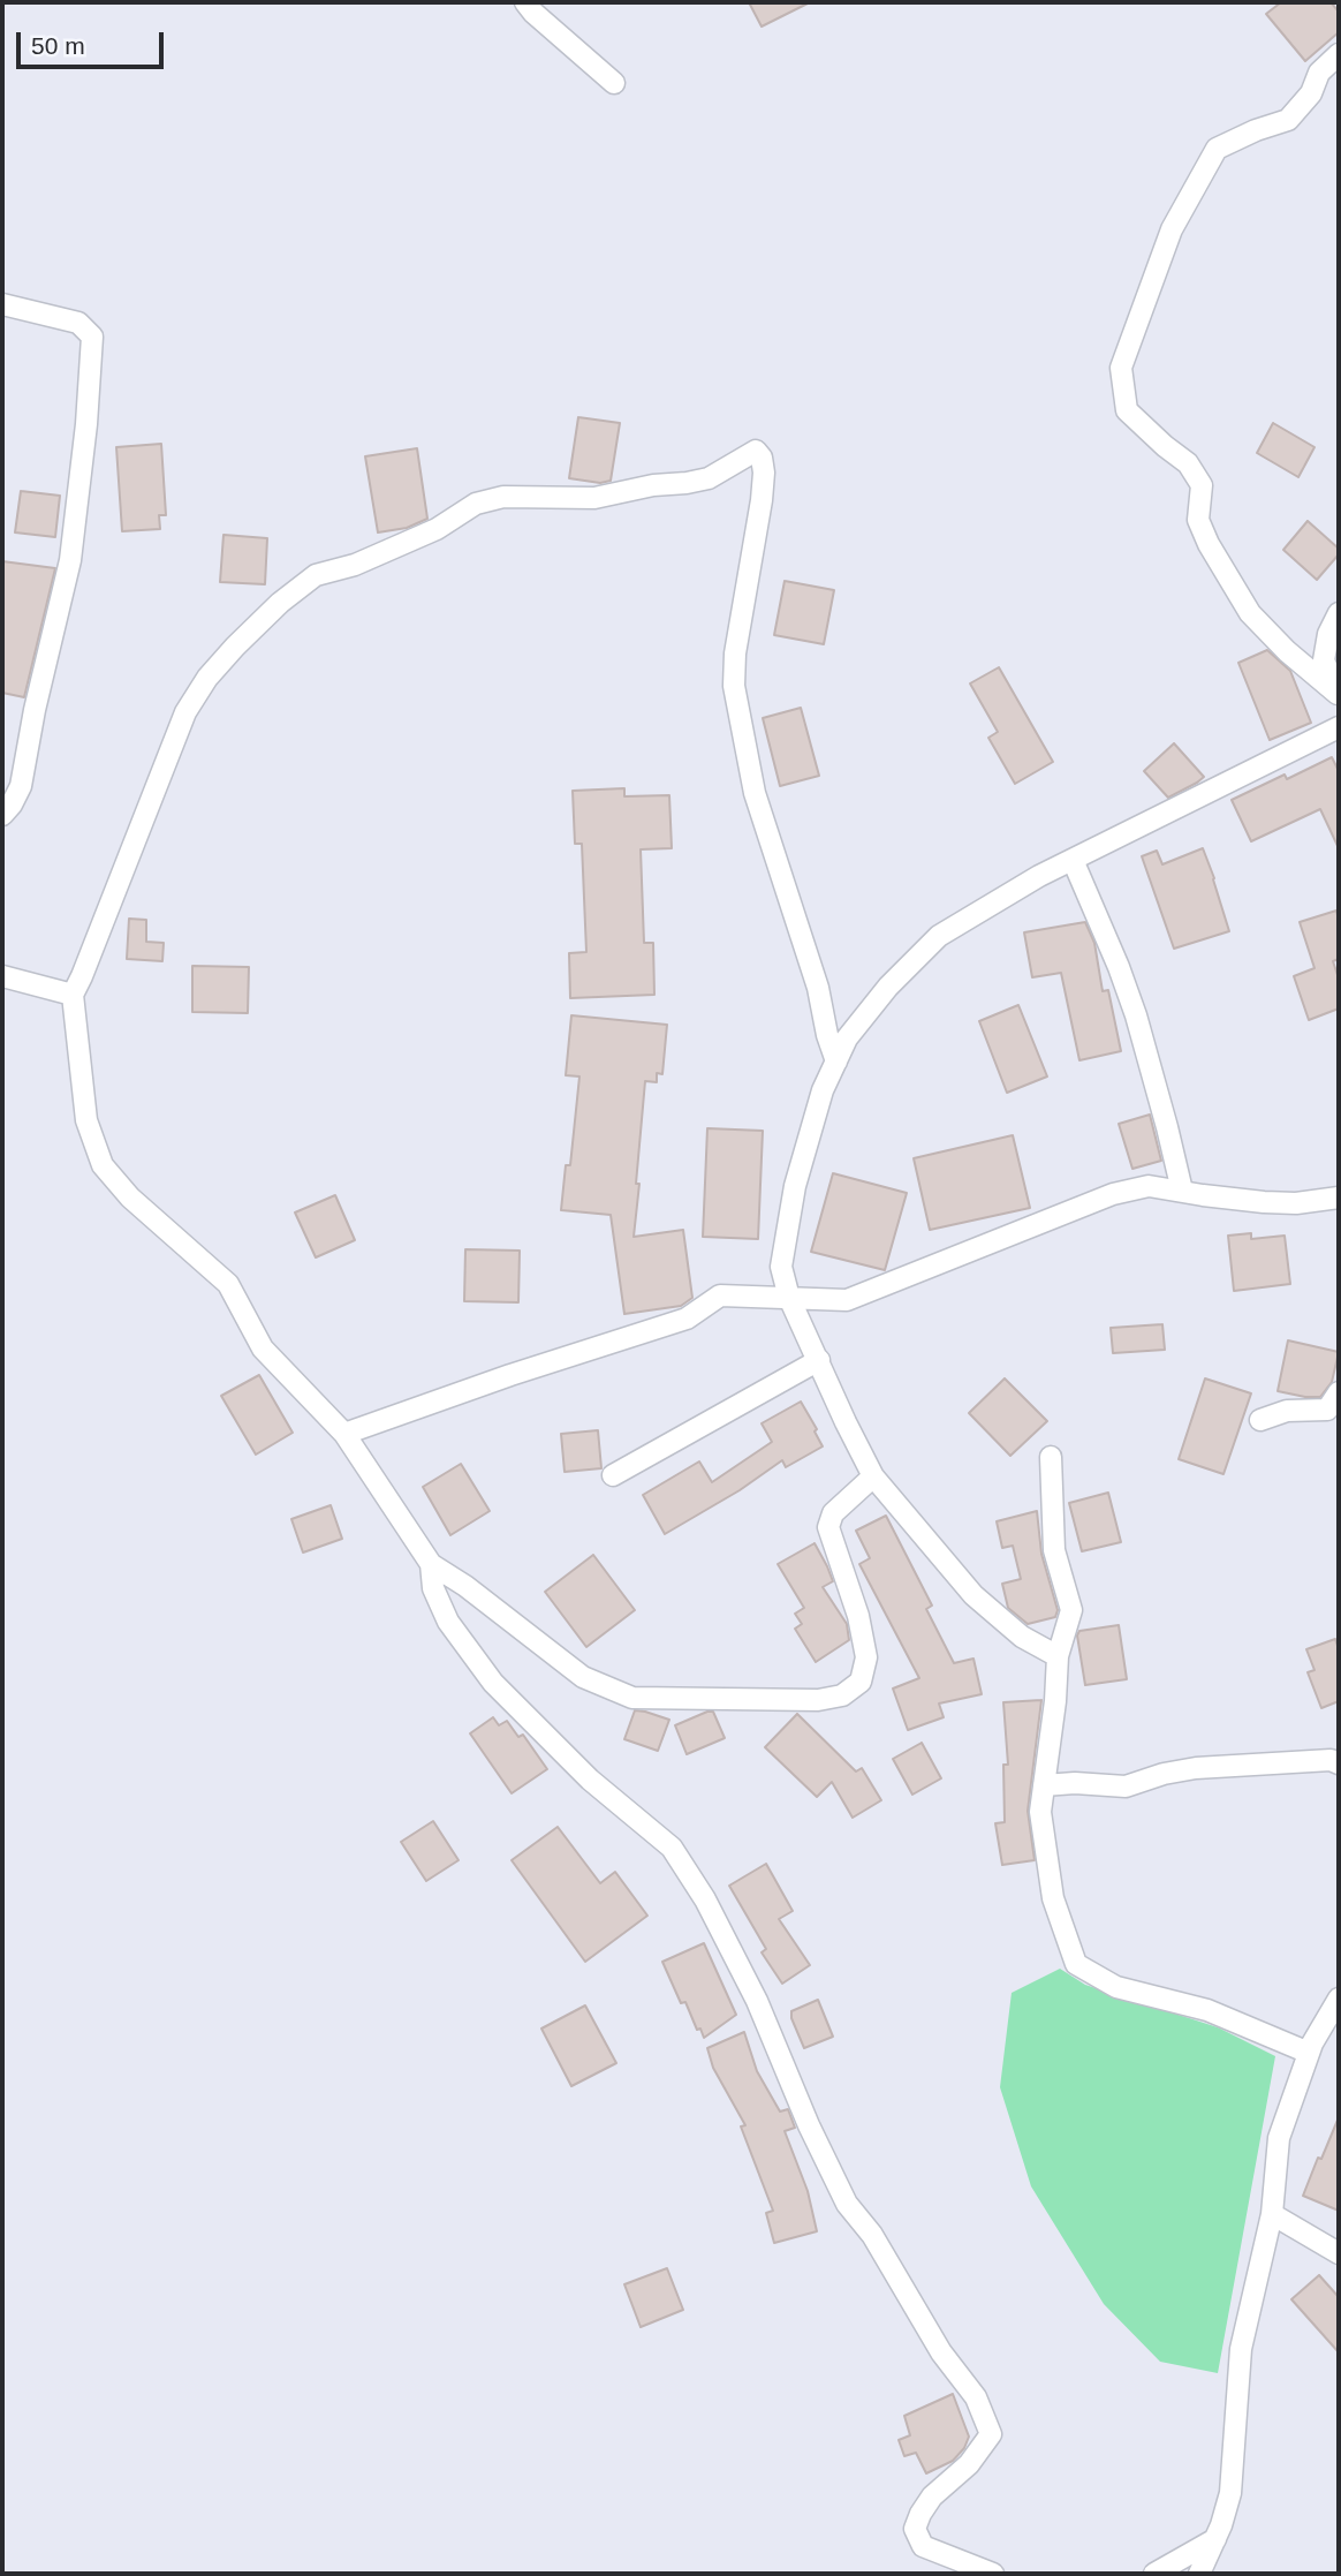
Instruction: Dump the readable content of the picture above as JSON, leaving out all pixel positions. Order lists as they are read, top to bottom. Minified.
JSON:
{"scale_bar":"50 m"}
